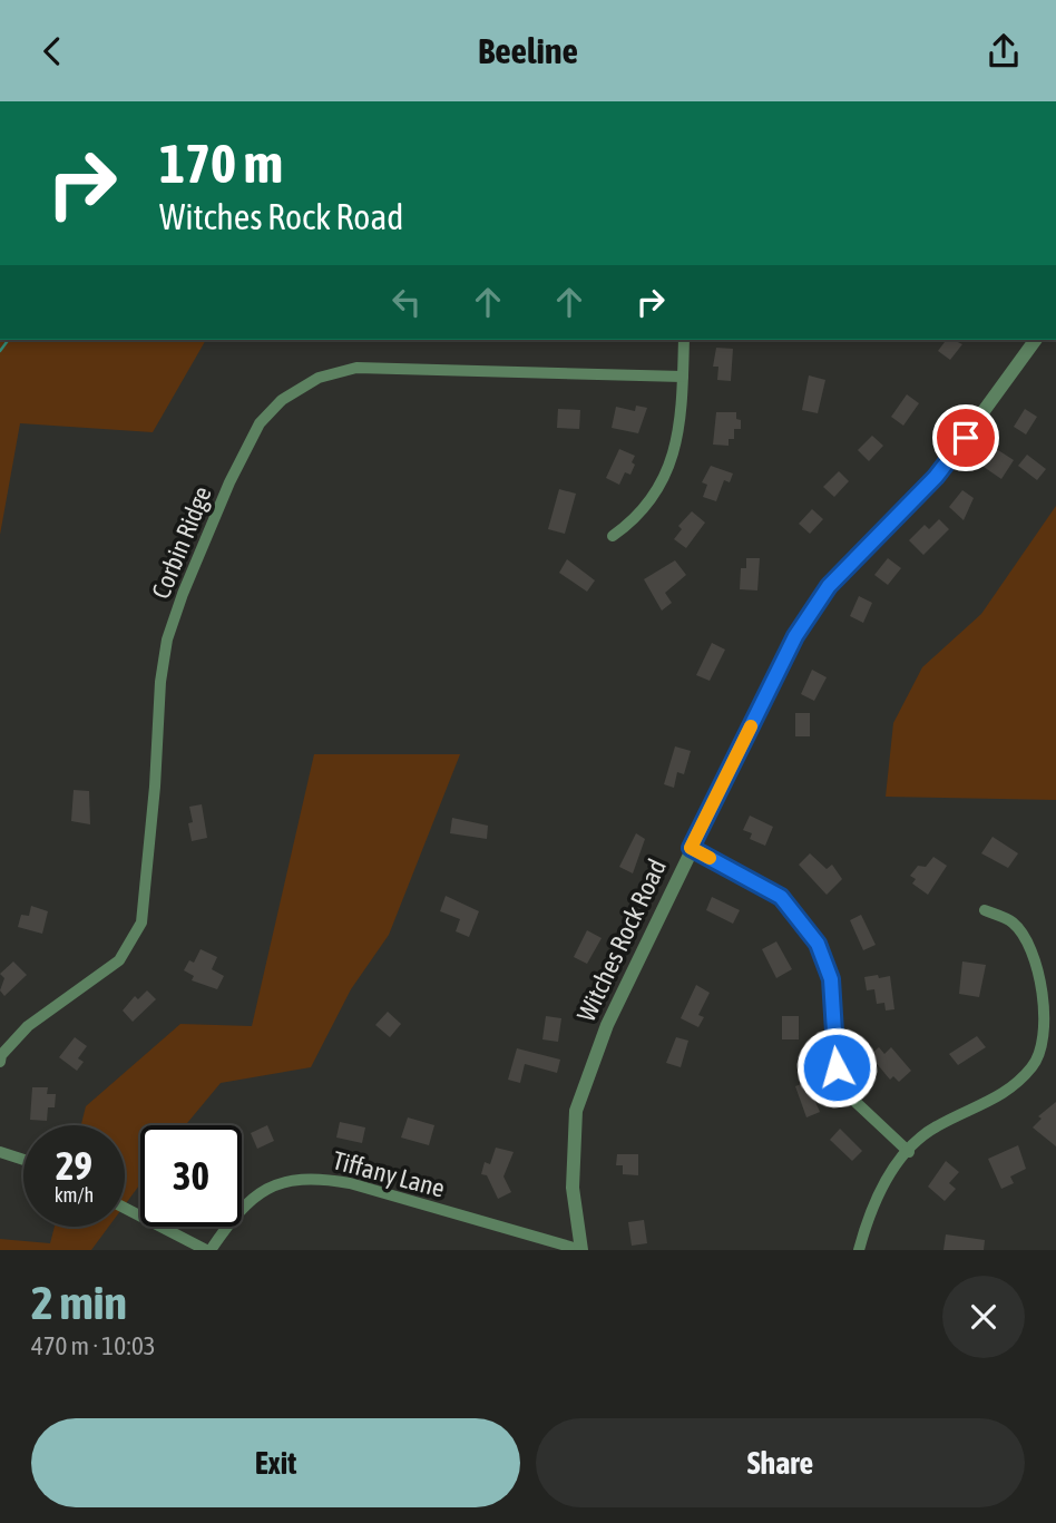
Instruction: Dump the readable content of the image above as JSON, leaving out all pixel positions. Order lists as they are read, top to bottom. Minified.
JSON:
{"streets":{"street":["Corbin Ridge","Witches Rock Road","Tiffany Lane"]},"crossings":[["Witches Rock Road","Tiffany Lane"]],"page":{"header":"Beeline","turn":["170 m","Witches Rock Road"],"speed":"29 km/h","limit":"30","heading":["2 min","470 m · 10:03"],"buttons":["Exit","Share"]}}
